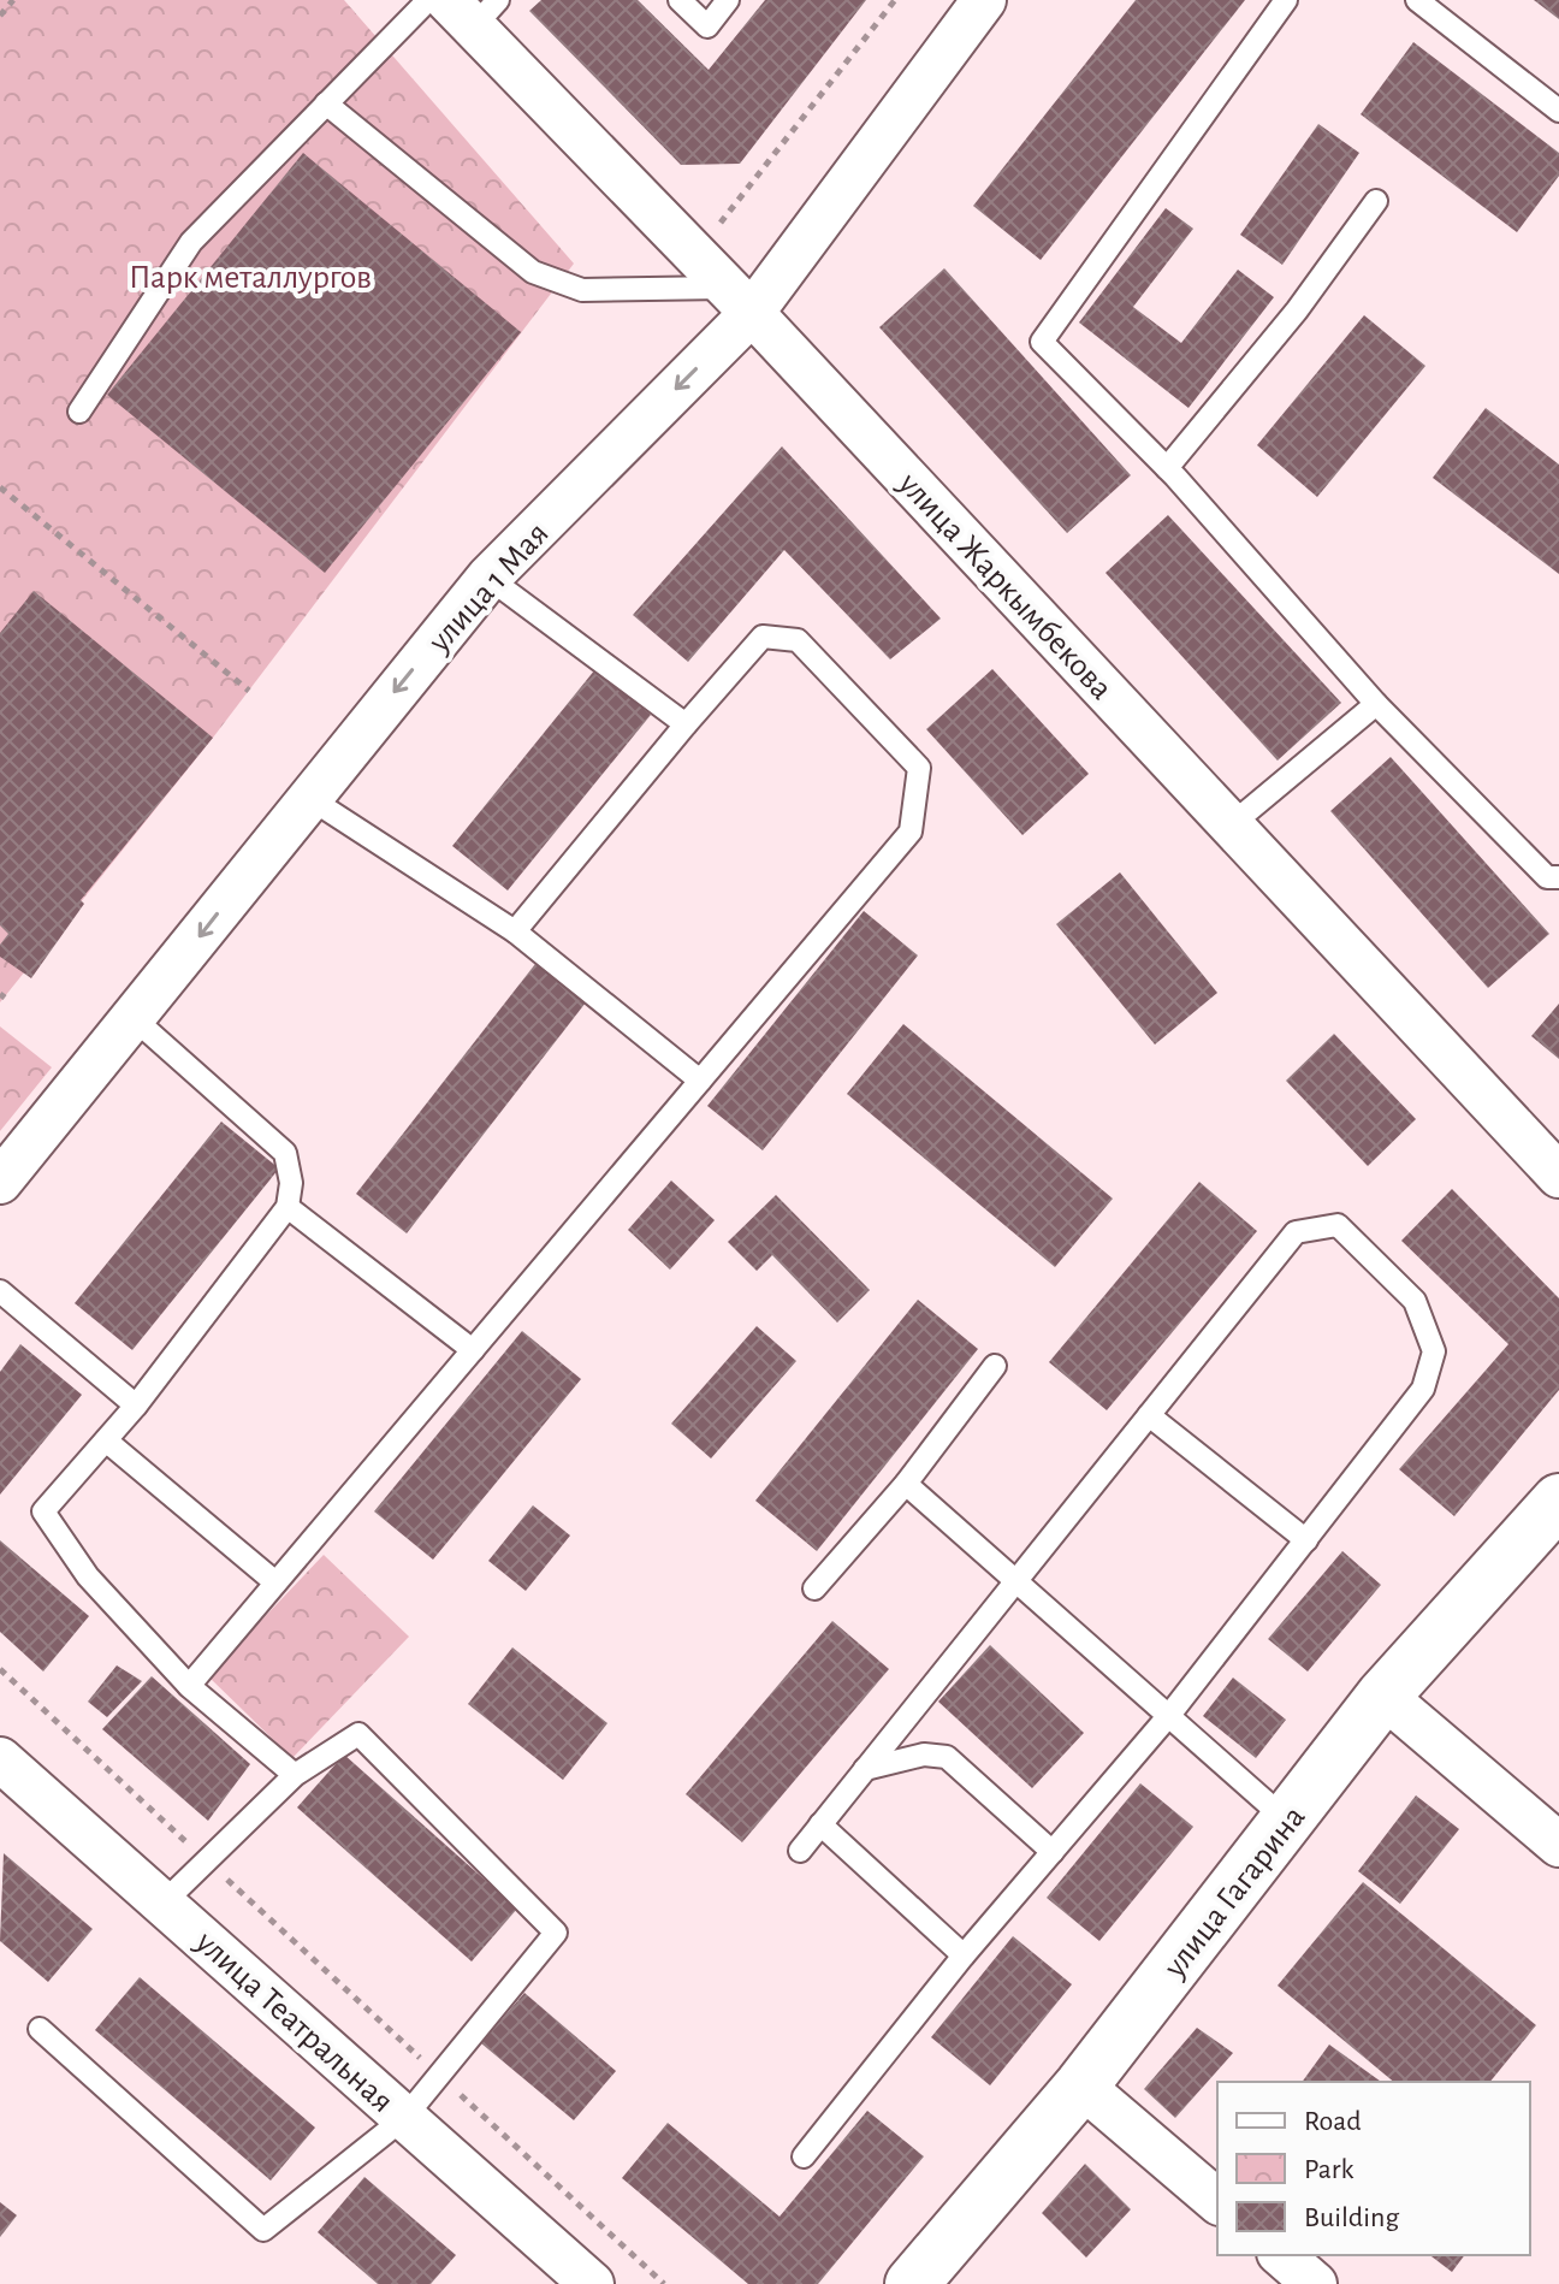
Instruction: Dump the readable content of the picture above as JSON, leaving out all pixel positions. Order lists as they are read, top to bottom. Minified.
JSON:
{"streets":{"main road":["улица Гагарина"],"street":["улица Жаркымбекова","улица 1 Мая","улица Театральная"]},"crossings":[["улица Жаркымбекова","улица 1 Мая"]],"one_way":["улица 1 Мая"],"parks":["Парк металлургов"],"legend":["Road","Park","Building"]}
